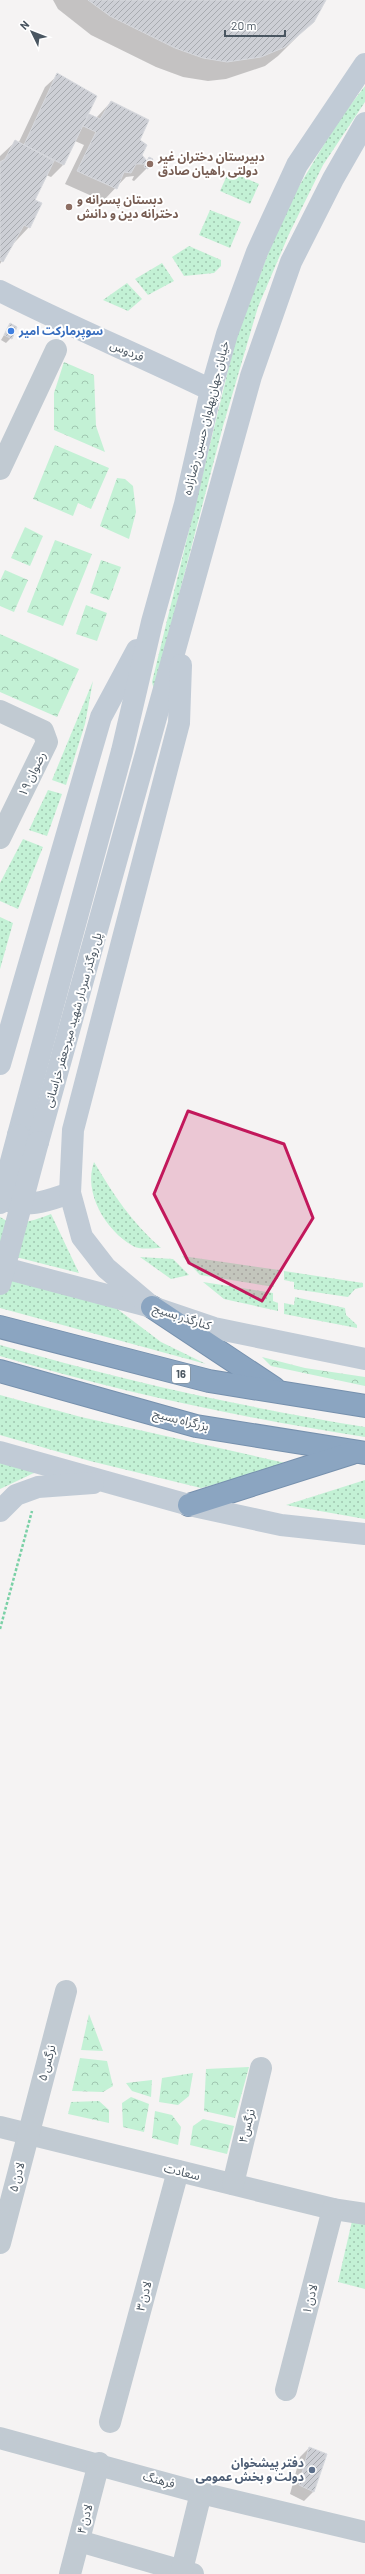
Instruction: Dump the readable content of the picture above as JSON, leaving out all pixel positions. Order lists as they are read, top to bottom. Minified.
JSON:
{"streets":{"highway":["16","بزرگراه بسیج"],"main road":["فردوس","خیابان جهان‌پهلوان حسین رضا‌زاده","پل روگذر سردار شهید میرجعفر خراسانی","کنارگذر بسیج"],"street":["رضوان ۱۹","نرگس ۵","نرگس۴","سعادت","لادن ۵","لادن ۳","لادن ۱","فرهنگ","لادن ۴"]},"crossings":[["فردوس","خیابان جهان‌پهلوان حسین رضا‌زاده"],["خیابان جهان‌پهلوان حسین رضا‌زاده","پل روگذر سردار شهید میرجعفر خراسانی"],["نرگس ۵","سعادت"],["نرگس ۵","لادن ۵"],["نرگس۴","سعادت"],["سعادت","لادن ۵"],["سعادت","لادن ۳"],["سعادت","لادن ۱"],["فرهنگ","لادن ۴"]],"places":["دبیرستان دختران غیر دولتی راهیان صادق","دبستان پسرانه و دخترانه دین و دانش","سوپرمارکت امیر","دفتر پیشخوان دولت و بخش عمومی"],"scale_bar":"20 m","north":"top left"}
